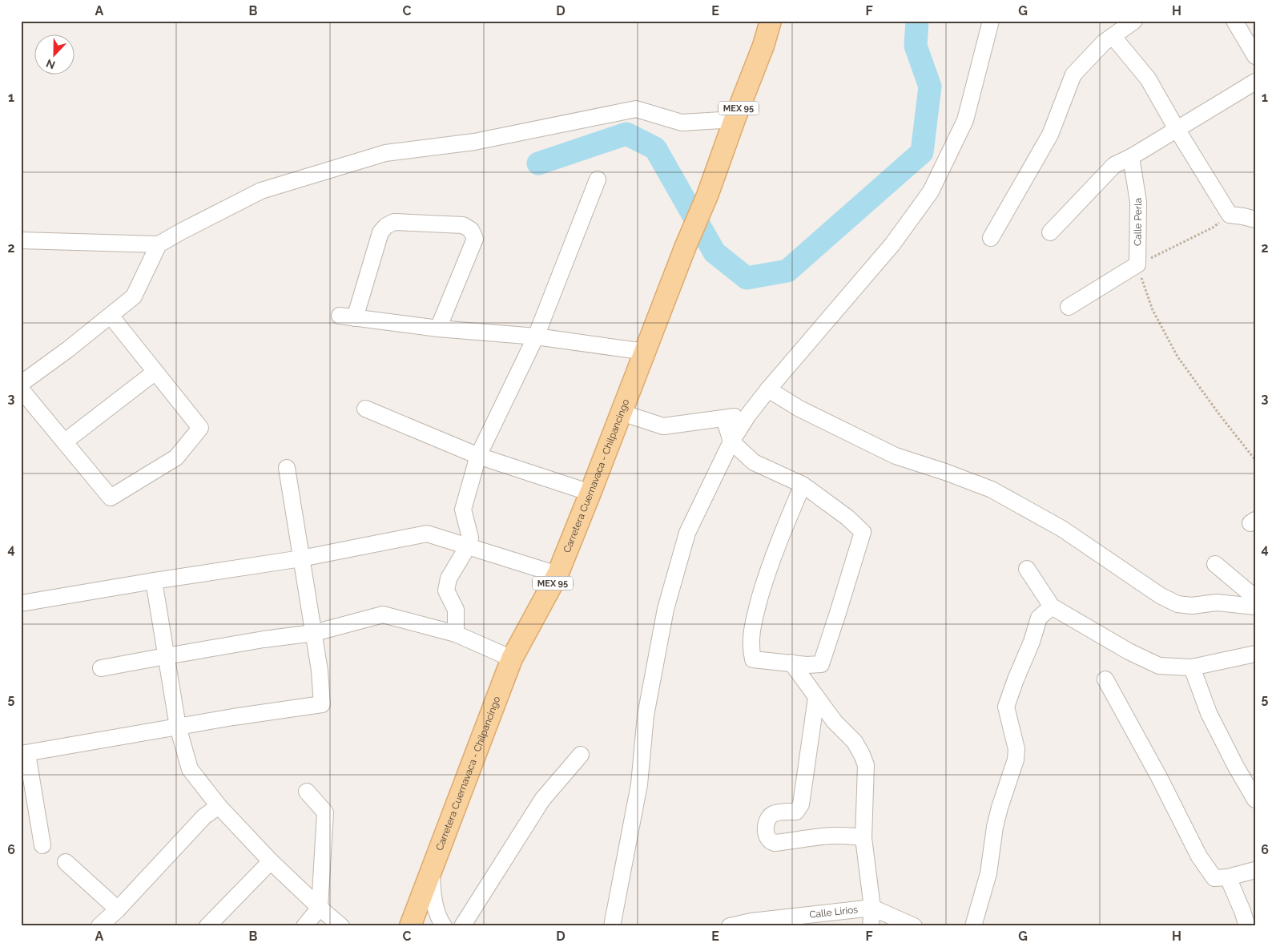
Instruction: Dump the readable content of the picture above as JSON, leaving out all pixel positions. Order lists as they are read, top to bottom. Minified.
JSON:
{"streets":{"main road":["MEX 95","Carretera Cuernavaca - Chilpancingo"],"street":["Calle Perla","Calle Lirios"]},"north":"bottom","grid":{"columns":["A","B","C","D","E","F","G","H"],"rows":["1","2","3","4","5","6"]}}
